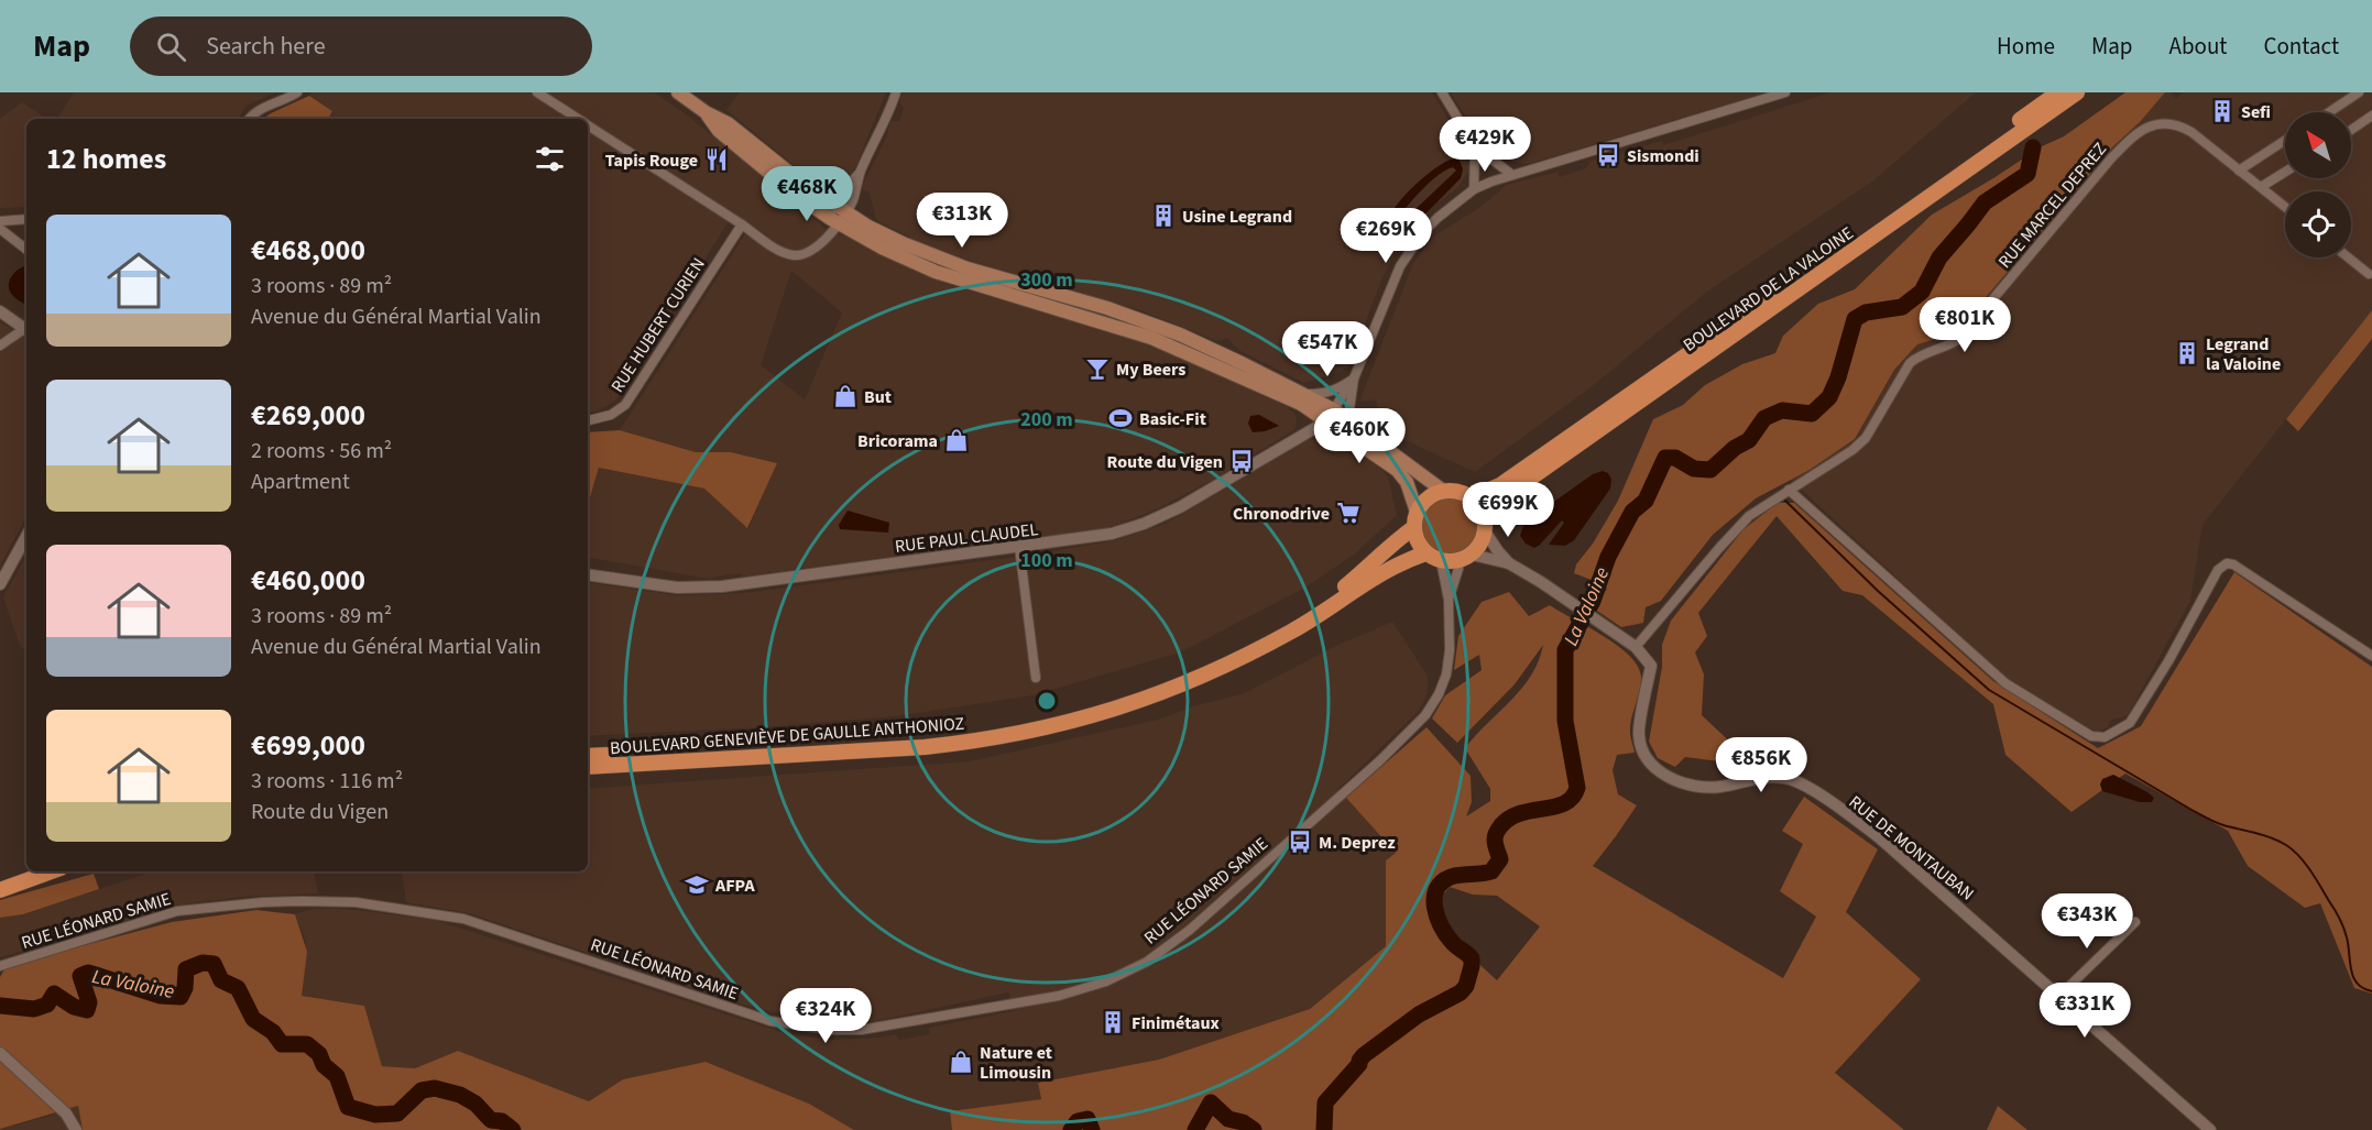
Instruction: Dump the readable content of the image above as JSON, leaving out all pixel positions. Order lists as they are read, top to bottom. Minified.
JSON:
{"streets":{"main road":["BOULEVARD DE LA VALOINE","BOULEVARD GENEVIÈVE DE GAULLE ANTHONIOZ"],"street":["RUE MARCEL DEPREZ","RUE HUBERT CURIEN","RUE PAUL CLAUDEL","RUE DE MONTAUBAN","RUE LÉONARD SAMIE"]},"crossings":[["RUE MARCEL DEPREZ","RUE DE MONTAUBAN"],["BOULEVARD DE LA VALOINE","BOULEVARD GENEVIÈVE DE GAULLE ANTHONIOZ"]],"water":["La Valoine"],"places":{"building":["Sefi","Usine Legrand","Legrand la Valoine","Finimétaux"],"bus stop":["Sismondi","Route du Vigen","M. Deprez"],"restaurant":["Tapis Rouge"],"bar":["My Beers"],"shop":["But","Bricorama","Nature et Limousin"],"sports":["Basic-Fit"],"supermarket":["Chronodrive"],"school or university":["AFPA"]},"north":"top left","page":{"header":"Map","search":"Search here","nav":["Home","Map","About","Contact"],"price":["€429K","€468K","€313K","€269K","€801K","€547K","€460K","€699K","€856K","€343K","€331K","€324K"],"heading":"12 homes","list":[{"name":"€468,000","note":"3 rooms · 89 m² · Avenue du Général Martial Valin"},{"name":"€269,000","note":"2 rooms · 56 m² · Apartment"},{"name":"€460,000","note":"3 rooms · 89 m² · Avenue du Général Martial Valin"},{"name":"€699,000","note":"3 rooms · 116 m² · Route du Vigen"}]},"rings":["300 m","200 m","100 m"]}
